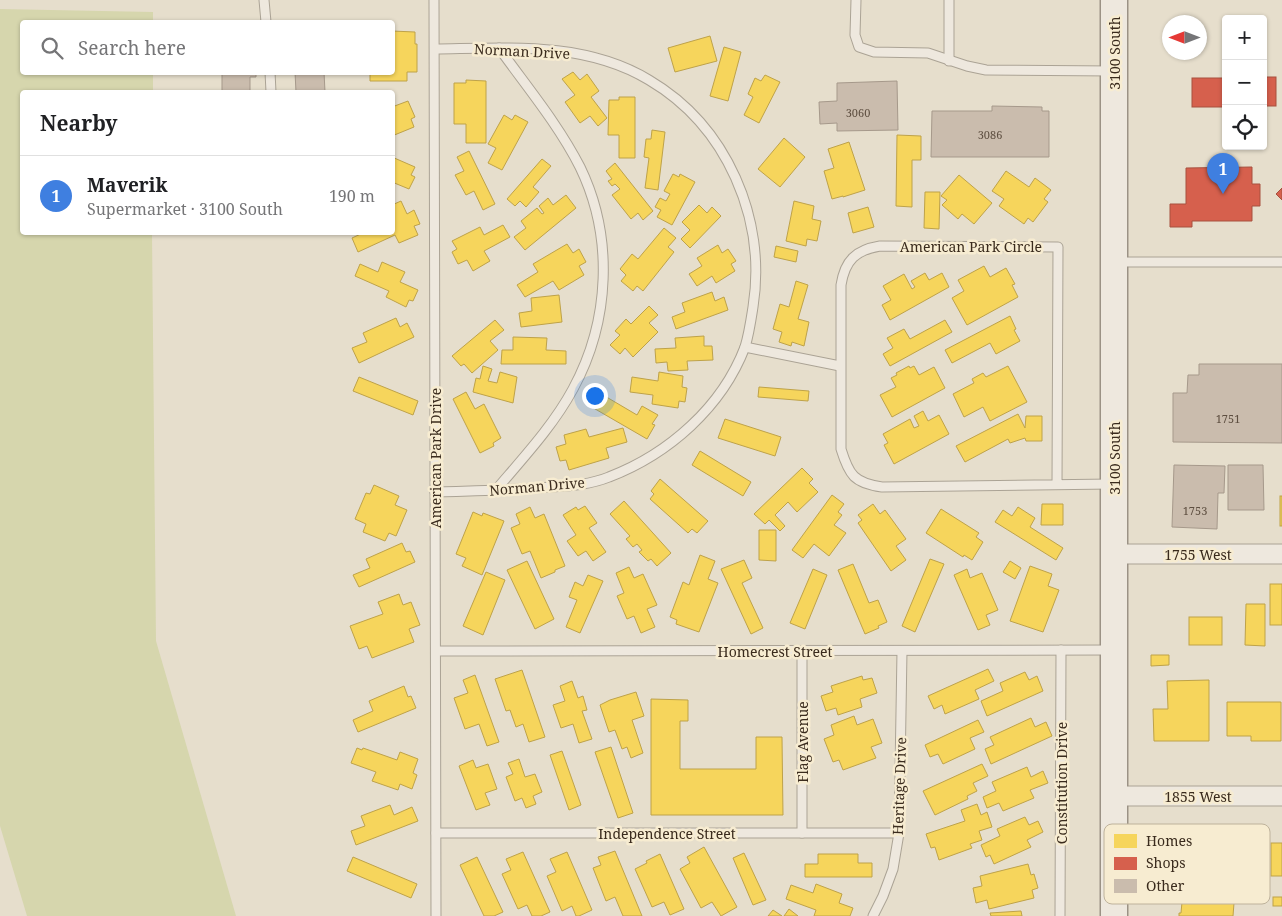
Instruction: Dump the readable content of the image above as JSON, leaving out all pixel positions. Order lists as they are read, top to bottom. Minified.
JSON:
{"streets":{"main road":["3100 South"],"street":["1755 West","1855 West"],"lane":["Norman Drive","American Park Circle","American Park Drive","Homecrest Street","Flag Avenue","Constitution Drive","Heritage Drive","Independence Street"]},"crossings":[["Norman Drive","American Park Drive"],["3100 South","American Park Circle"],["3100 South","1755 West"],["3100 South","Homecrest Street"],["3100 South","1855 West"],["American Park Drive","Homecrest Street"],["American Park Drive","Independence Street"],["Homecrest Street","Flag Avenue"],["Homecrest Street","Constitution Drive"],["Homecrest Street","Heritage Drive"],["Flag Avenue","Independence Street"],["Heritage Drive","Independence Street"]],"house_numbers":["3060","3086","1751","1753"],"legend":["Homes","Shops","Other"],"north":"left","page":{"map_buttons":["+","−"],"search":"Search here","heading":"Nearby","pins":"1","list":[{"mark":"1","name":"Maverik","note":"Supermarket · 3100 South","value":"190 m"}]}}
